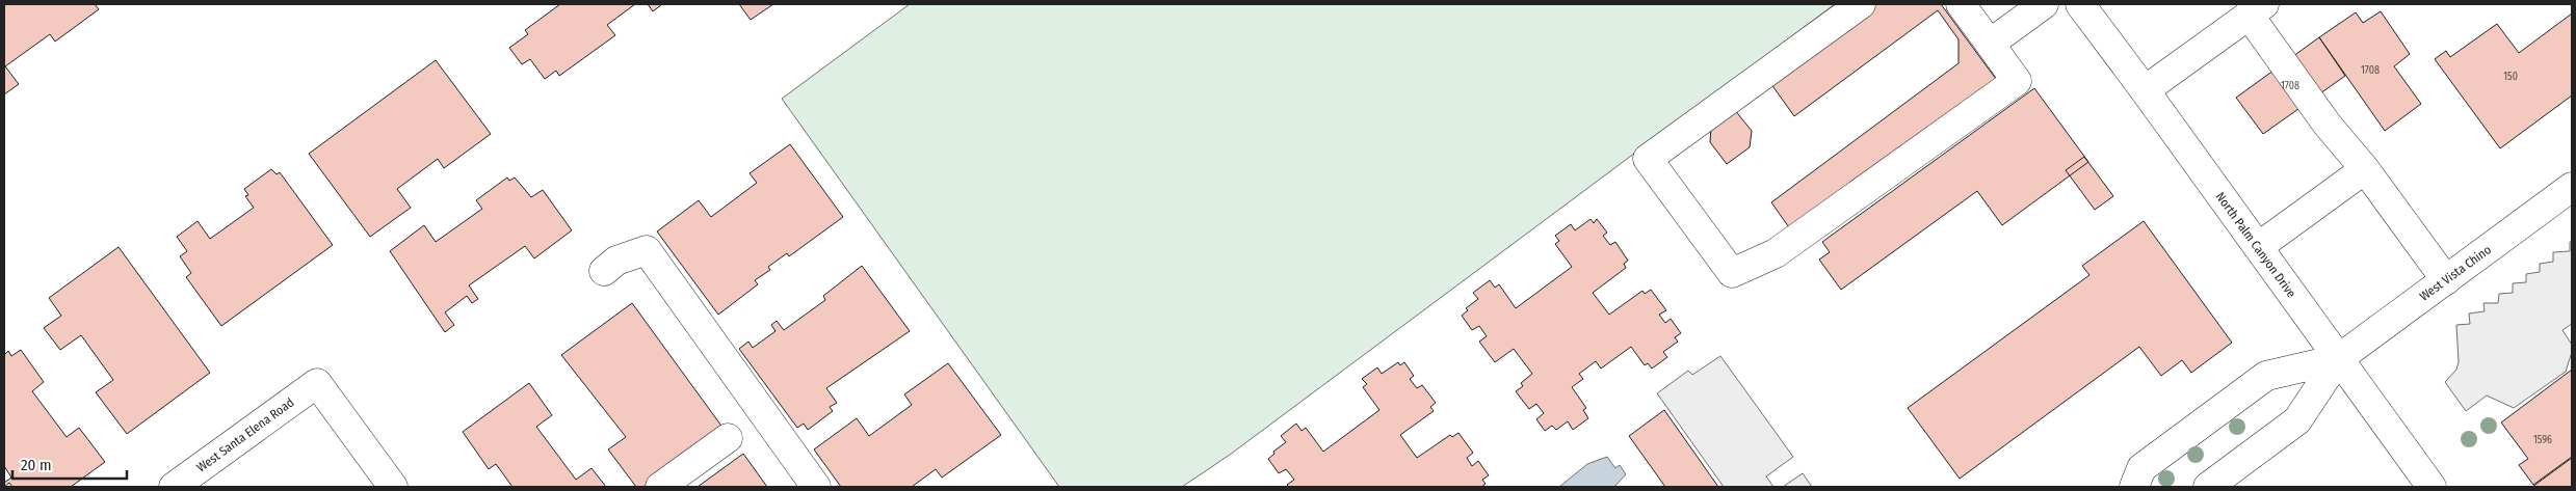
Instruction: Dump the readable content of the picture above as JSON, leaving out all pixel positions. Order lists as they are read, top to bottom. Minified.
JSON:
{"streets":{"main road":["North Palm Canyon Drive","West Vista Chino","West Santa Elena Road"]},"crossings":[["North Palm Canyon Drive","West Vista Chino"]],"house_numbers":["1708","150","1708","1596"],"scale_bar":"20 m"}
